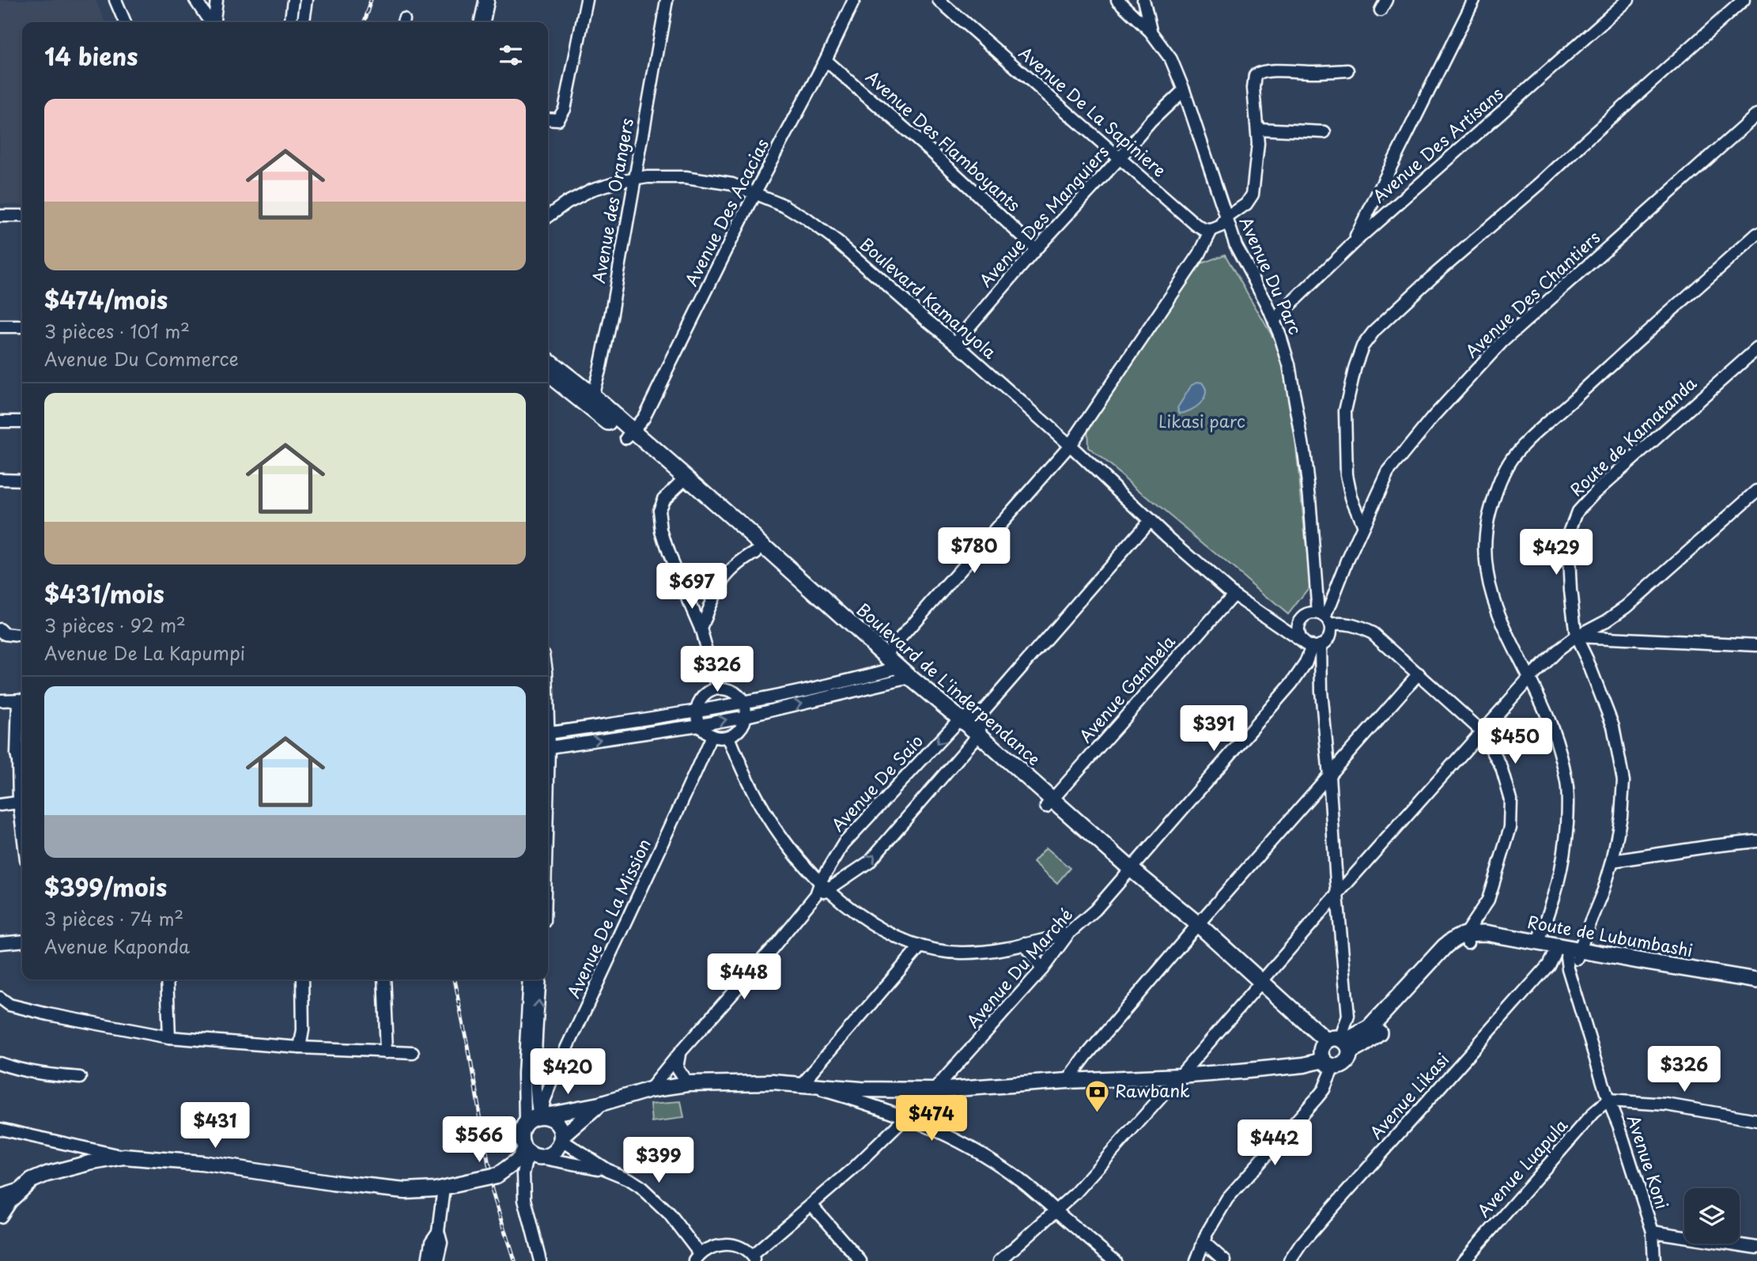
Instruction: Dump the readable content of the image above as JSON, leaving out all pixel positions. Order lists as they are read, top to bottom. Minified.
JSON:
{"streets":{"highway":["Boulevard de L'inderpendance","Route de Lubumbashi"],"street":["Avenue De La Sapiniere","Avenue Des Flamboyants","Avenue Des Artisans","Avenue des Orangers","Avenue Des Acacias","Avenue Des Manguiers","Avenue Du Parc","Avenue Des Chantiers","Boulevard Kamanyola","Route de Kamatanda","Avenue Gambela","Avenue De Saio","Avenue De La Mission","Avenue Du Marché","Avenue Likasi","Avenue Koni","Avenue Luapula"]},"crossings":[["Avenue De La Sapiniere","Avenue Des Manguiers"],["Avenue Des Flamboyants","Avenue Des Acacias"],["Avenue Des Flamboyants","Avenue Des Manguiers"],["Avenue Des Artisans","Avenue Du Parc"],["Avenue des Orangers","Boulevard Kamanyola"],["Avenue des Orangers","Boulevard de L'inderpendance"],["Avenue Des Acacias","Boulevard Kamanyola"],["Avenue Des Acacias","Boulevard de L'inderpendance"],["Avenue Des Manguiers","Avenue Du Parc"],["Avenue Des Manguiers","Boulevard Kamanyola"],["Avenue Du Parc","Avenue Des Chantiers"],["Avenue Du Parc","Boulevard Kamanyola"],["Avenue Du Parc","Avenue Du Marché"],["Avenue Des Chantiers","Boulevard Kamanyola"],["Avenue Des Chantiers","Avenue Du Marché"],["Boulevard Kamanyola","Avenue Gambela"],["Boulevard Kamanyola","Avenue Du Marché"],["Route de Kamatanda","Avenue Likasi"],["Boulevard de L'inderpendance","Avenue Gambela"],["Boulevard de L'inderpendance","Avenue De Saio"],["Boulevard de L'inderpendance","Avenue Du Marché"],["Route de Lubumbashi","Avenue Likasi"],["Route de Lubumbashi","Avenue Koni"],["Avenue Likasi","Avenue Koni"],["Avenue Koni","Avenue Luapula"]],"parks":["Likasi parc"],"places":{"bank":["Rawbank"]},"page":{"heading":"14 biens","list":[{"name":"$474/mois","note":"3 pièces · 101 m² · Avenue Du Commerce"},{"name":"$431/mois","note":"3 pièces · 92 m² · Avenue De La Kapumpi"},{"name":"$399/mois","note":"3 pièces · 74 m² · Avenue Kaponda"}],"price":["$780","$429","$697","$326","$391","$450","$448","$326","$420","$474","$431","$566","$442","$399"]}}
